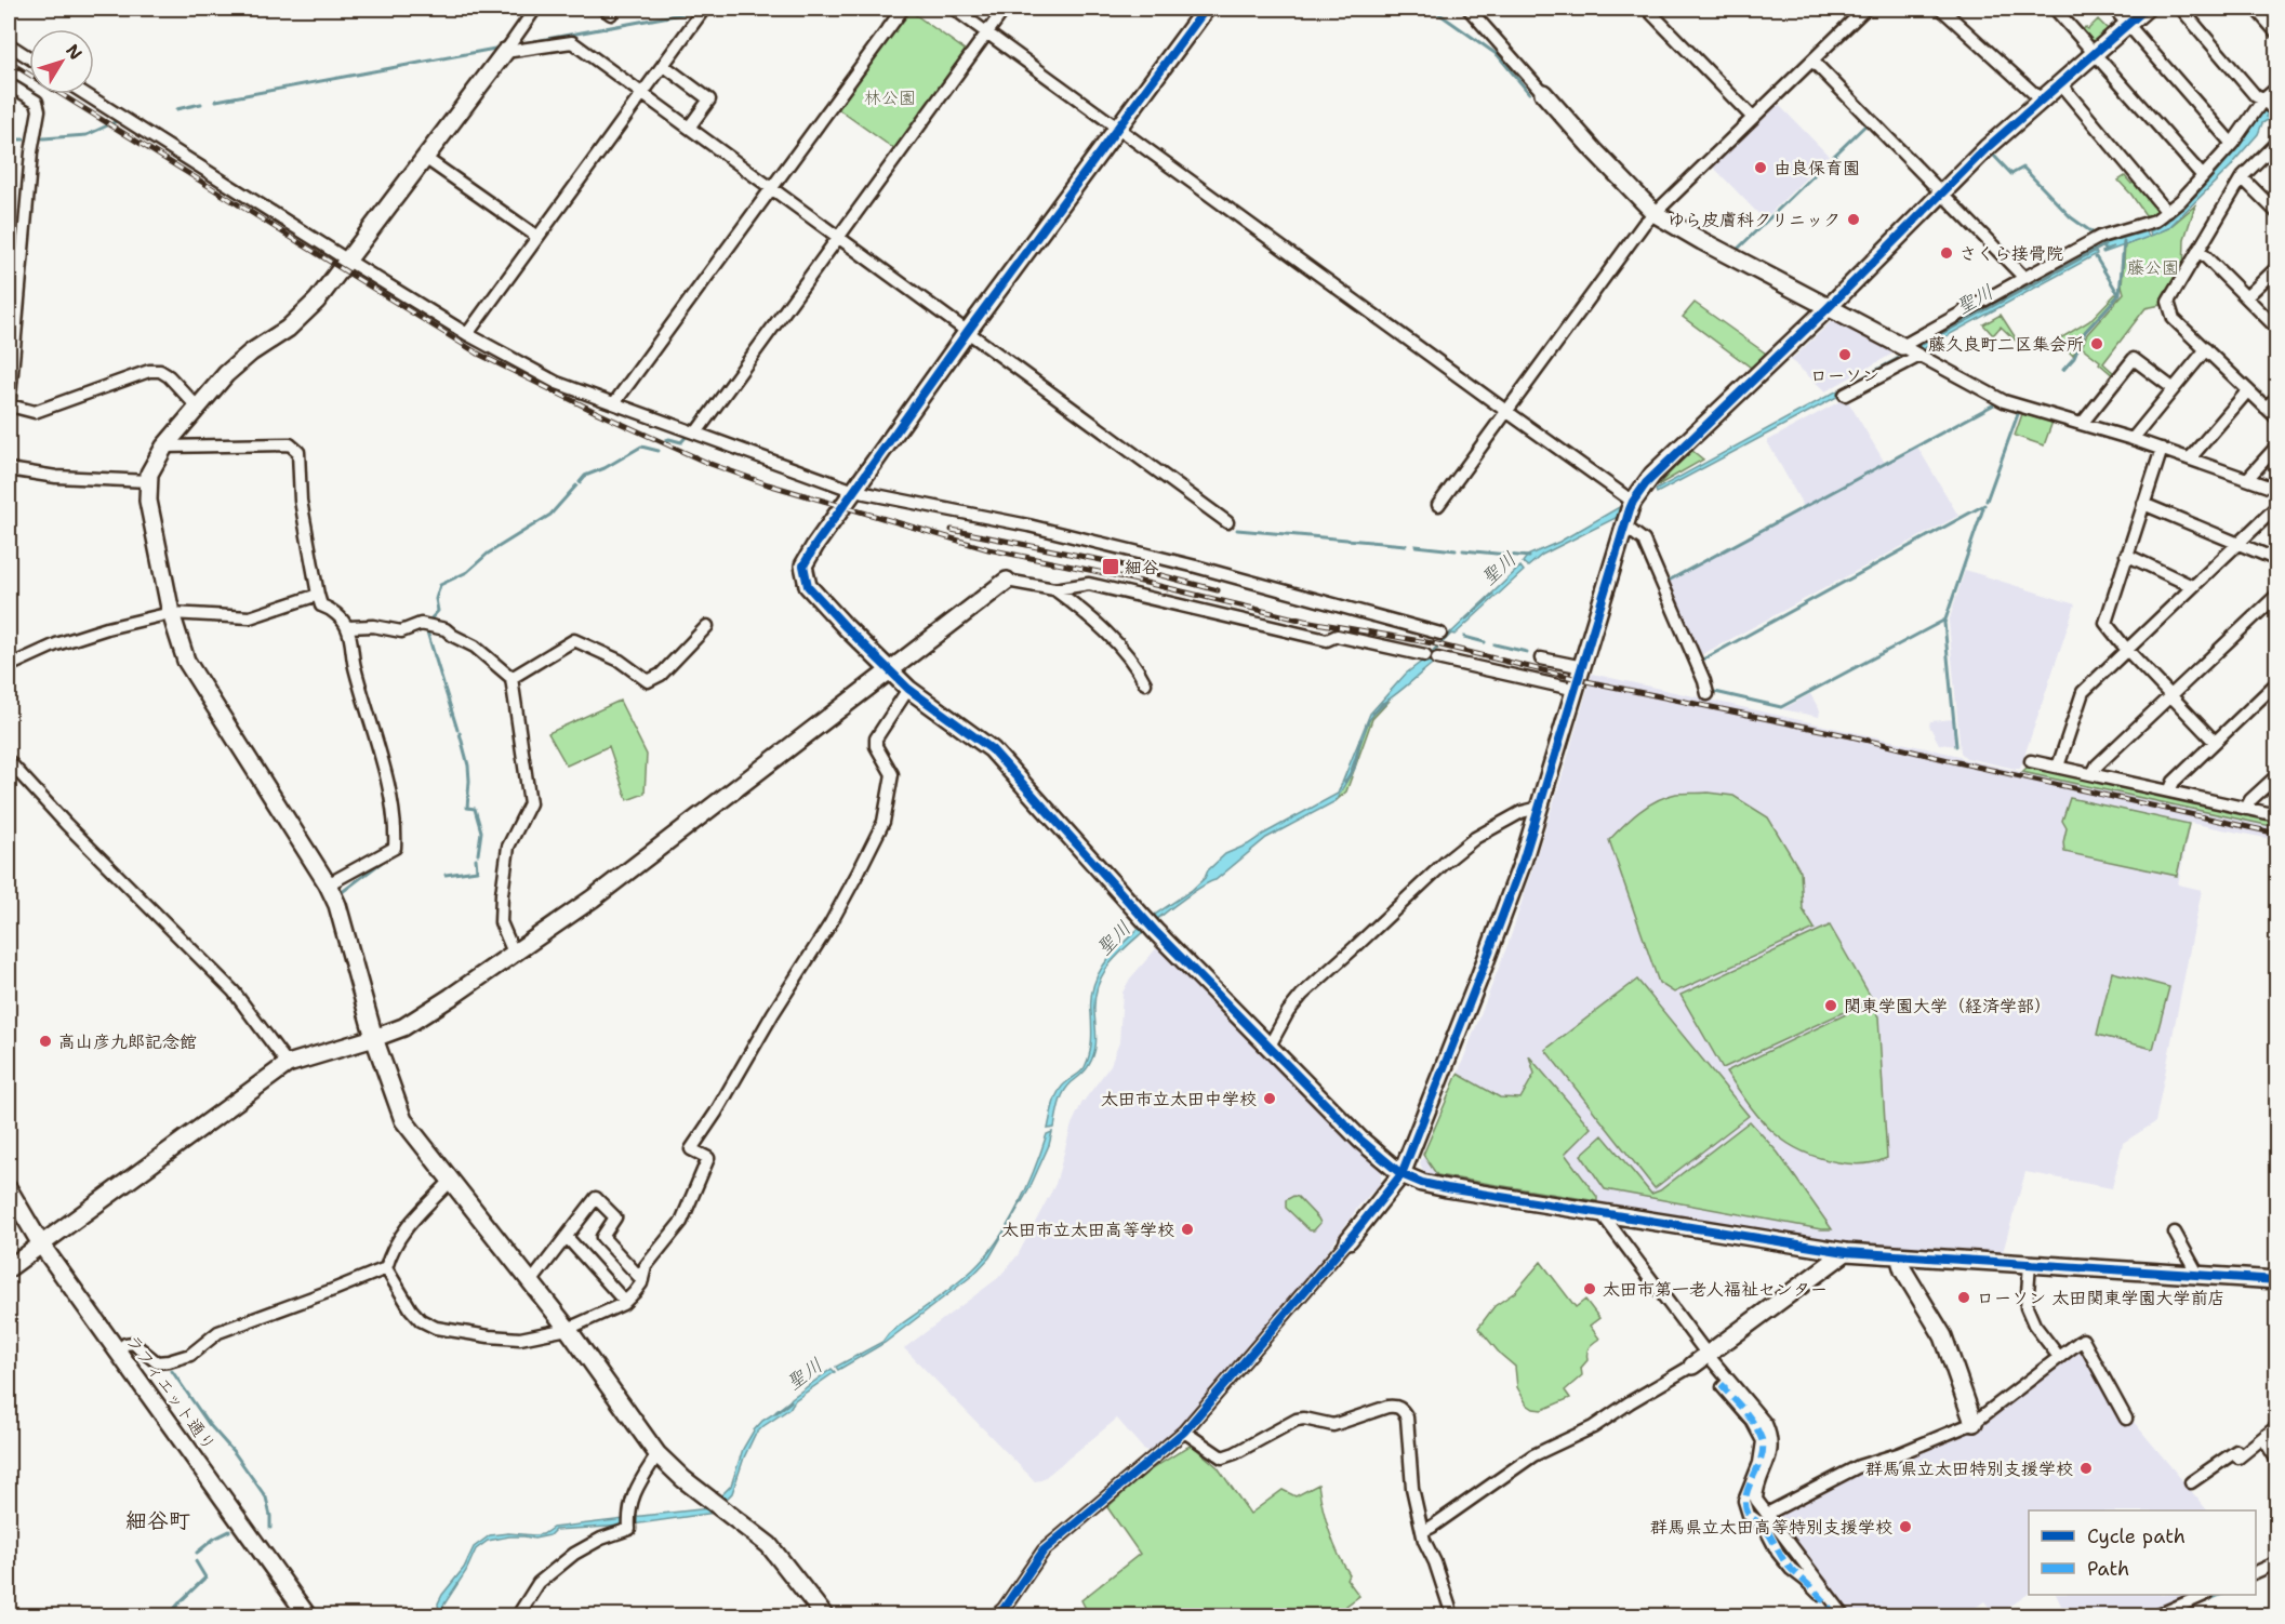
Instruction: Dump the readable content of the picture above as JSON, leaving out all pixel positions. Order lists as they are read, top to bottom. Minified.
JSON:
{"streets":{"street":["ラフィエット通り"]},"districts":["細谷町"],"water":["聖川"],"parks":["林公園","藤公園"],"places":{"other":["由良保育園","ゆら皮膚科クリニック","さくら接骨院","藤久良町二区集会所","ローソン","関東学園大学（経済学部）","高山彦九郎記念館","太田市立太田中学校","太田市立太田高等学校","太田市第一老人福祉センター","ローソン 太田関東学園大学前店","群馬県立太田特別支援学校","群馬県立太田高等特別支援学校"],"transit":["細谷"]},"legend":["Cycle path","Path"],"north":"top right"}
